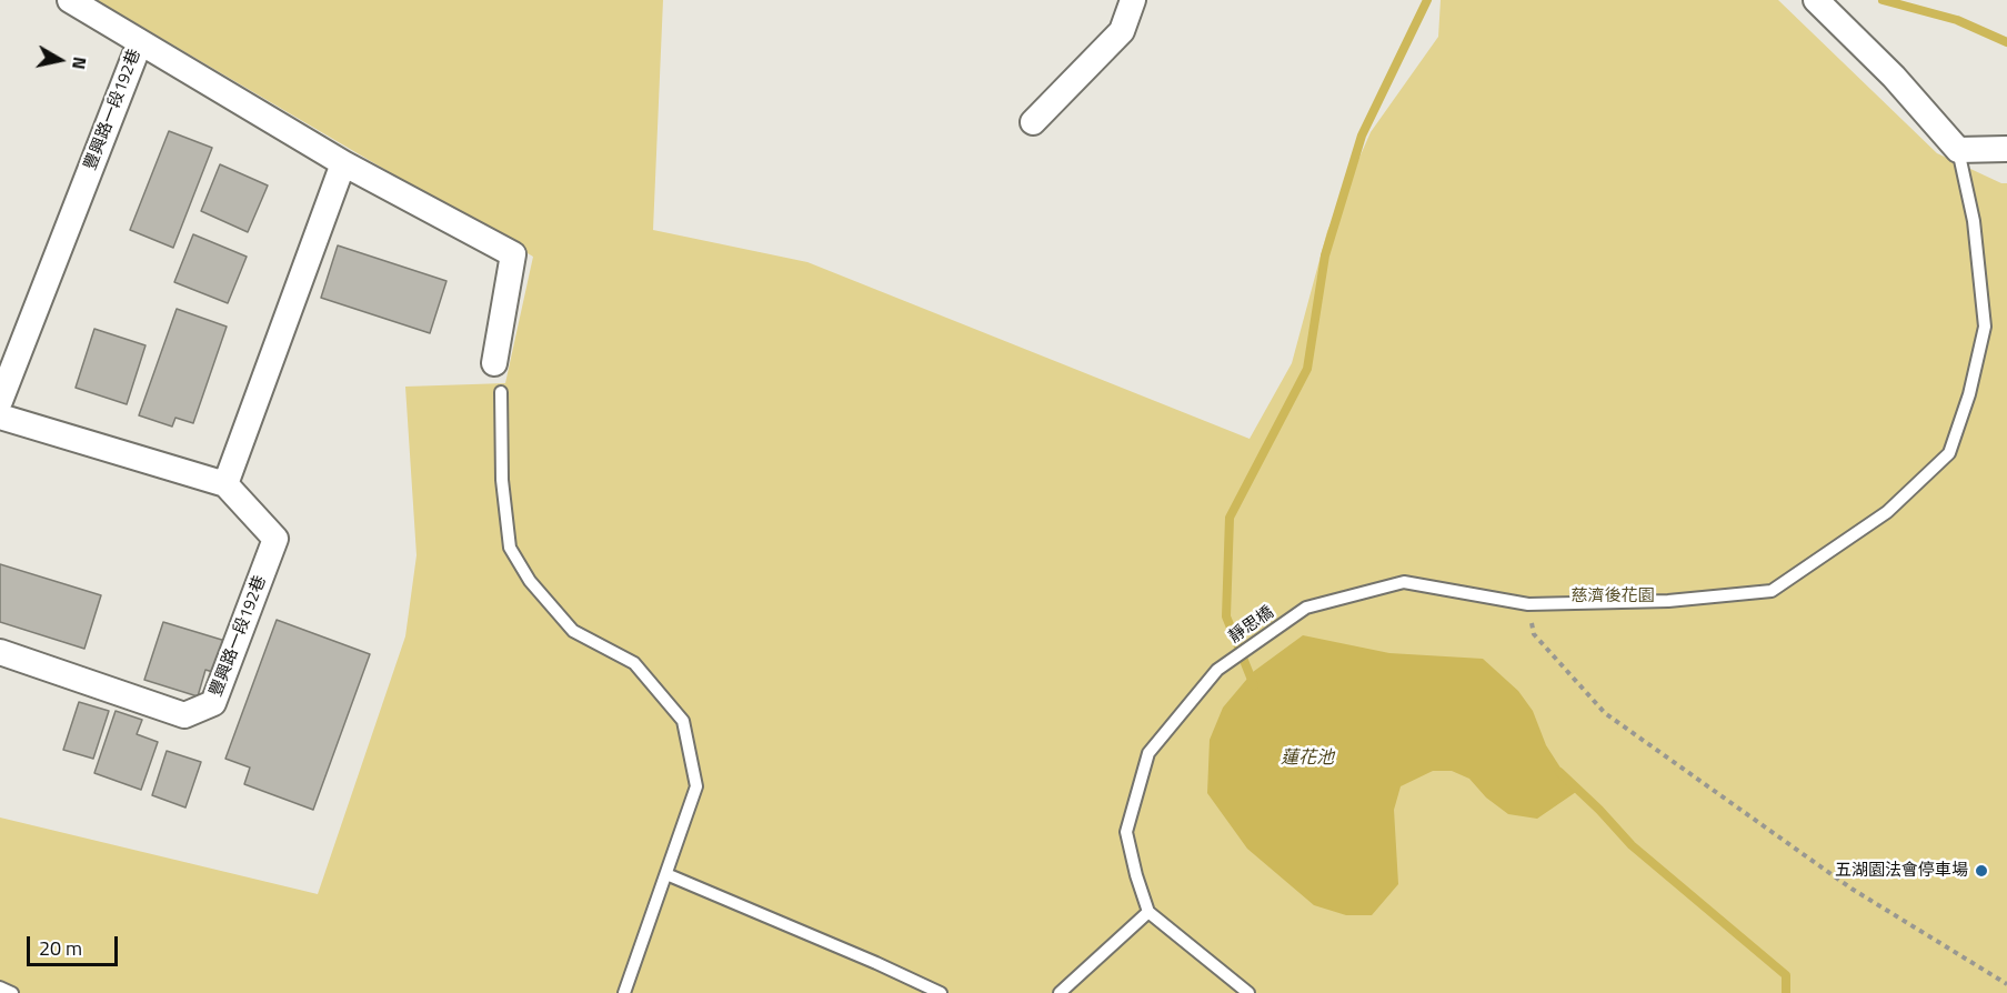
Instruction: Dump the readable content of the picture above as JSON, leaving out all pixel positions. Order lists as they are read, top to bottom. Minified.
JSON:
{"streets":{"street":["豐興路一段192巷"],"lane":["靜思橋"]},"water":["蓮花池"],"parks":["慈濟後花園"],"places":["五湖園法會停車場"],"scale_bar":"20 m","north":"right"}
